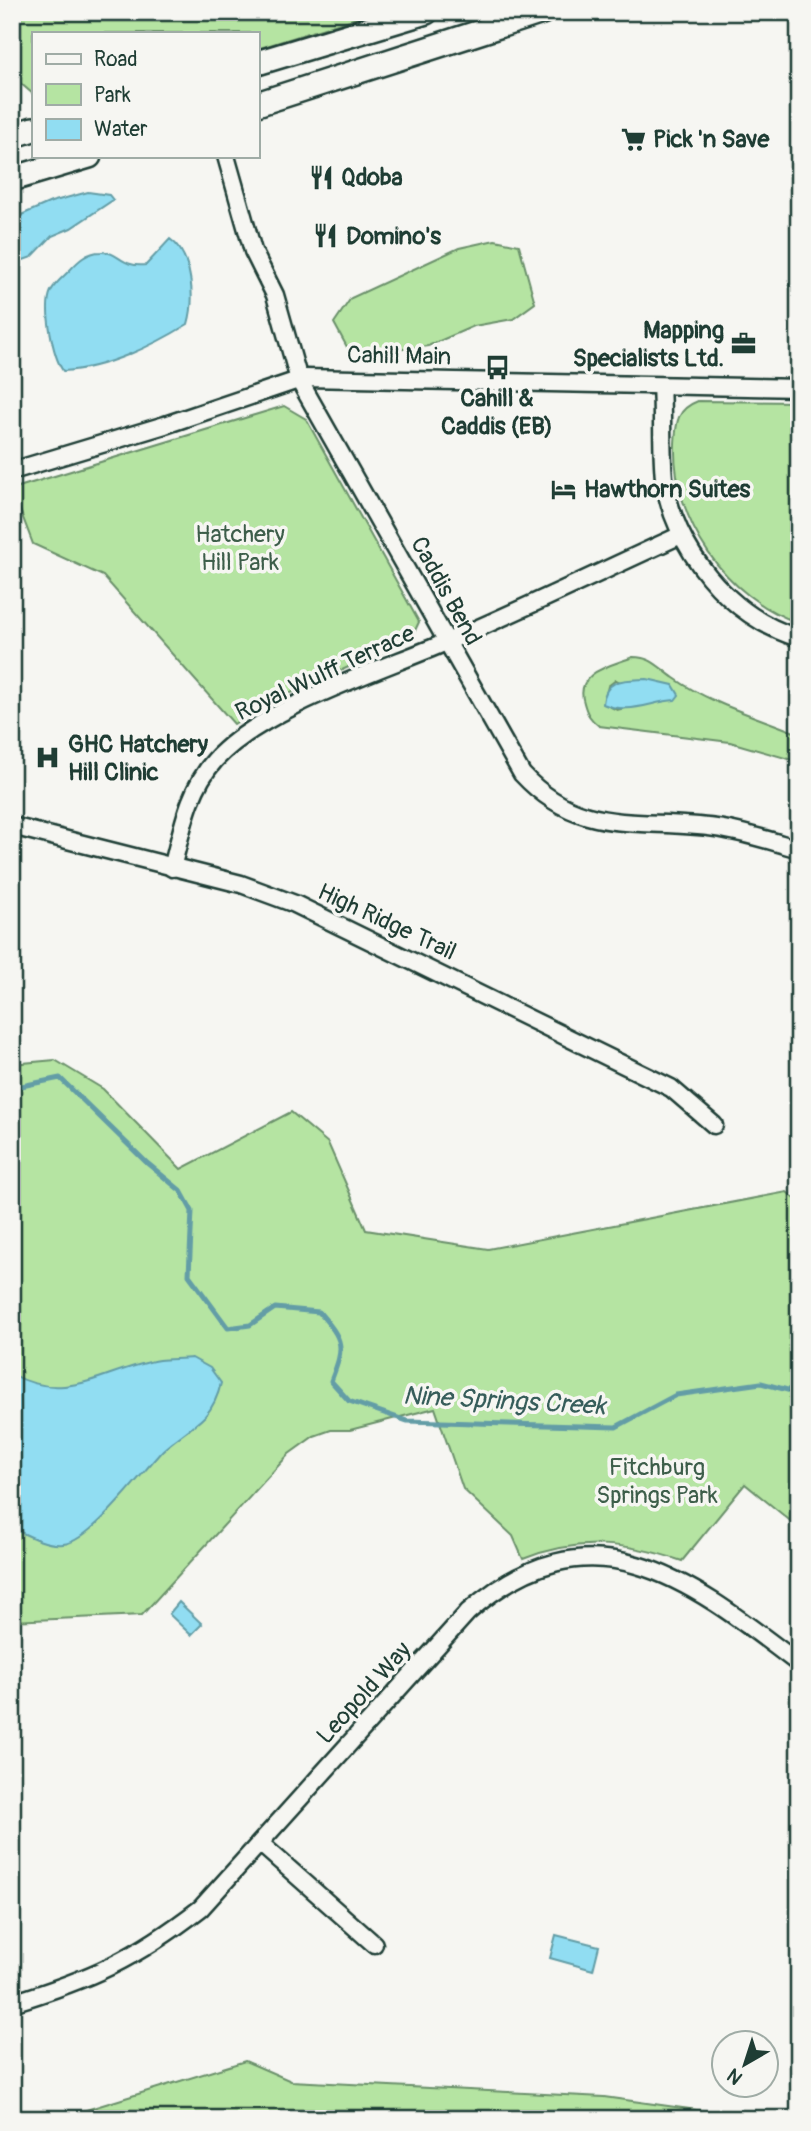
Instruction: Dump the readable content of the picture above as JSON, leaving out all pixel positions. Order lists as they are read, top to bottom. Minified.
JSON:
{"streets":{"street":["Cahill Main","Caddis Bend","Royal Wulff Terrace","High Ridge Trail","Leopold Way"]},"crossings":[["Cahill Main","Caddis Bend"],["Caddis Bend","Royal Wulff Terrace"],["Royal Wulff Terrace","High Ridge Trail"]],"water":["Nine Springs Creek"],"parks":["Hatchery Hill Park","Fitchburg Springs Park"],"places":{"supermarket":["Pick 'n Save"],"restaurant":["Qdoba","Domino's"],"office":["Mapping Specialists Ltd."],"bus stop":["Cahill & Caddis (EB)"],"hotel":["Hawthorn Suites"],"hospital":["GHC Hatchery Hill Clinic"]},"legend":["Road","Park","Water"],"north":"bottom left"}
